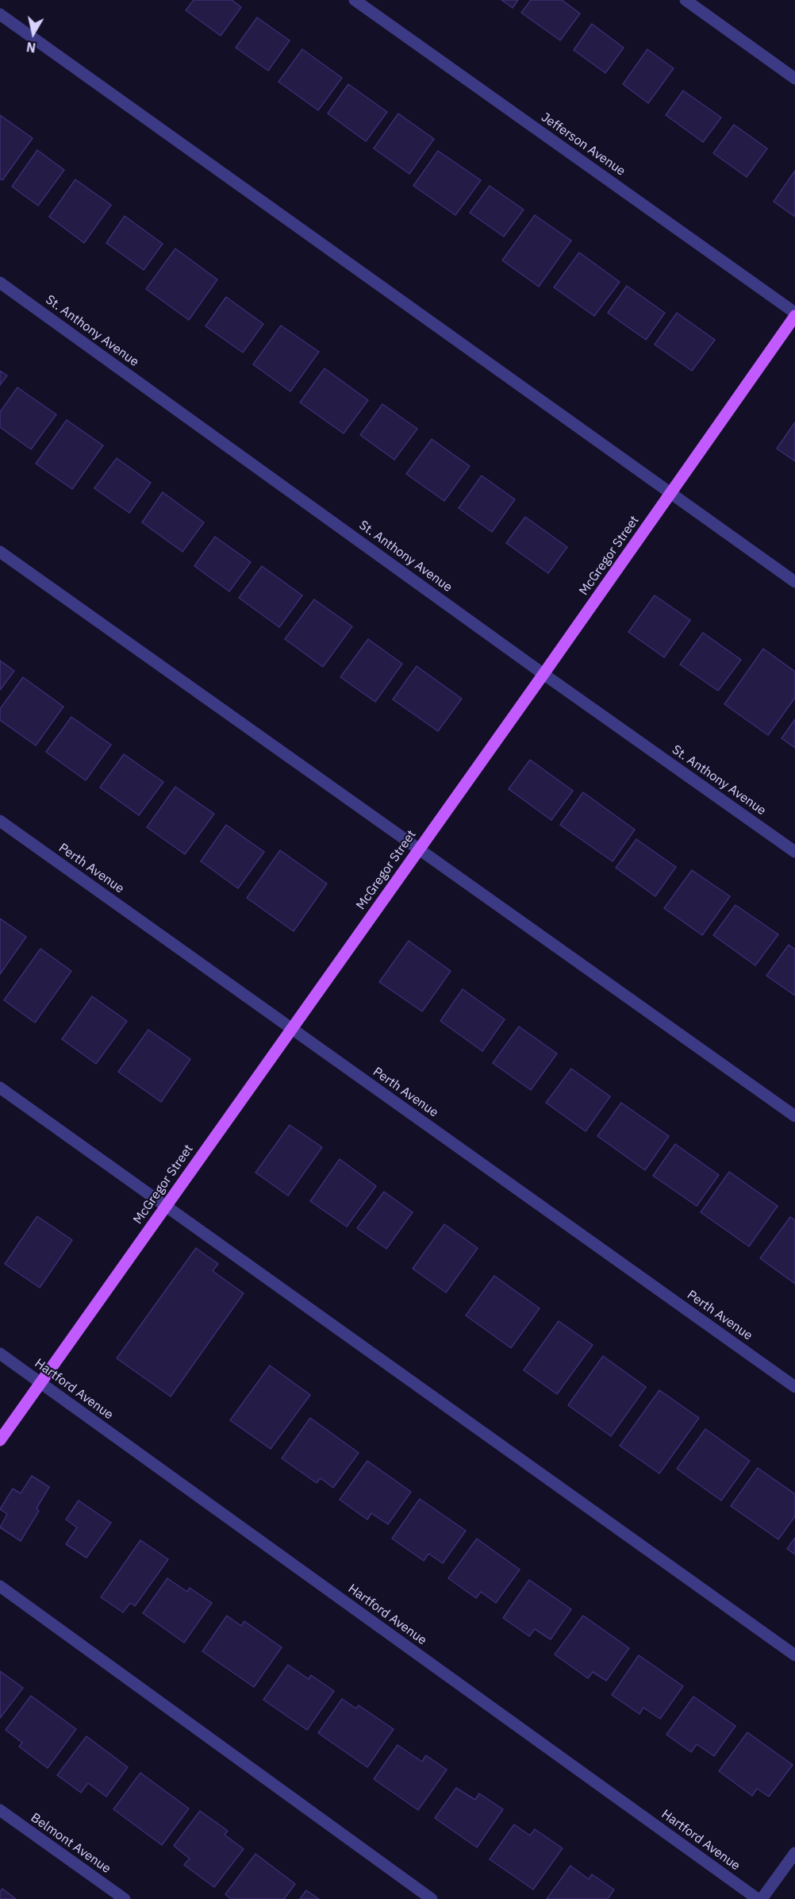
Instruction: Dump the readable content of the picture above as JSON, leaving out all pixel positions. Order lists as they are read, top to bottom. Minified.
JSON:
{"streets":{"main road":["McGregor Street"],"street":["Jefferson Avenue","St. Anthony Avenue","Perth Avenue","Hartford Avenue","Belmont Avenue"]},"crossings":[["Jefferson Avenue","McGregor Street"],["St. Anthony Avenue","McGregor Street"],["McGregor Street","Perth Avenue"],["McGregor Street","Hartford Avenue"]],"north":"bottom"}
